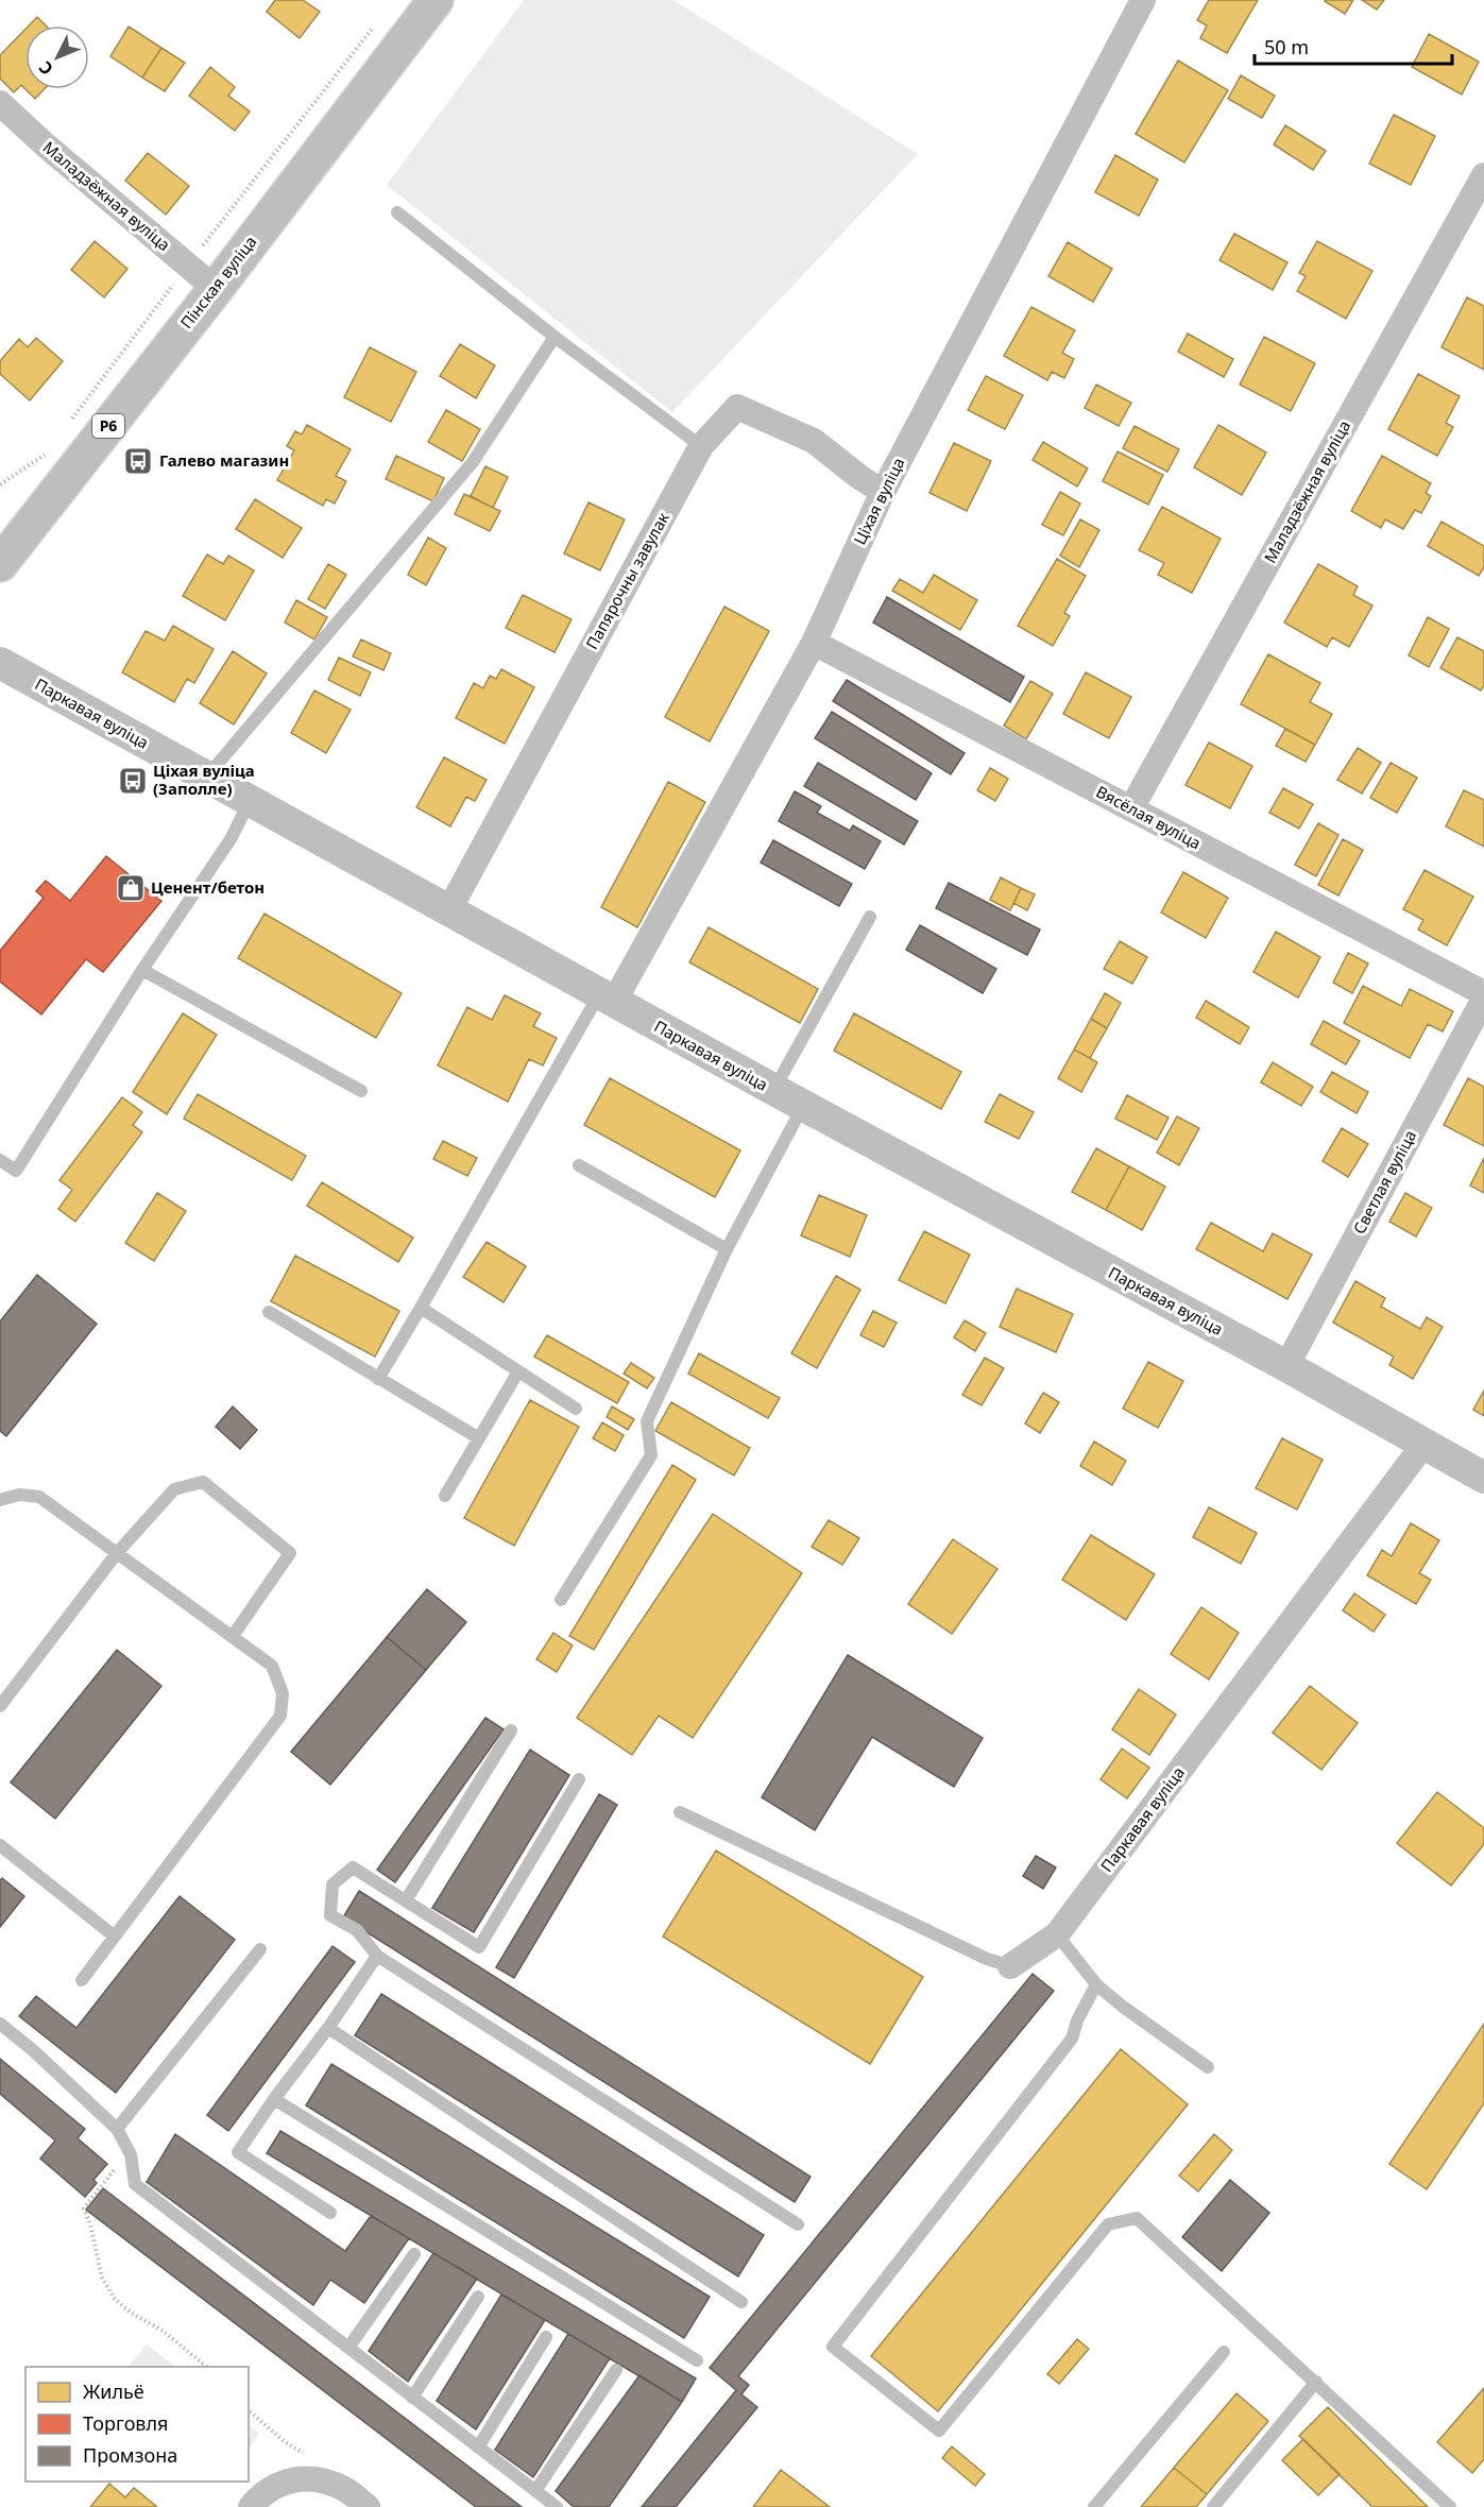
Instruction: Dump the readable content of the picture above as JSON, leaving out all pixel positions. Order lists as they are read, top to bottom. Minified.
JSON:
{"streets":{"main road":["Пінская вуліца","Р6"],"street":["Маладзёжная вуліца","Ціхая вуліца","Папярочны завулак","Паркавая вуліца","Вясёлая вуліца","Светлая вуліца"]},"crossings":[["Маладзёжная вуліца","Пінская вуліца"],["Маладзёжная вуліца","Вясёлая вуліца"],["Ціхая вуліца","Папярочны завулак"],["Ціхая вуліца","Паркавая вуліца"],["Ціхая вуліца","Вясёлая вуліца"],["Папярочны завулак","Паркавая вуліца"],["Паркавая вуліца","Светлая вуліца"]],"places":{"bus stop":["Галево магазин","Ціхая вуліца (Заполле)"],"shop":["Ценент/бетон"]},"legend":["Жильё","Торговля","Промзона"],"scale_bar":"50 m","north":"bottom left"}
